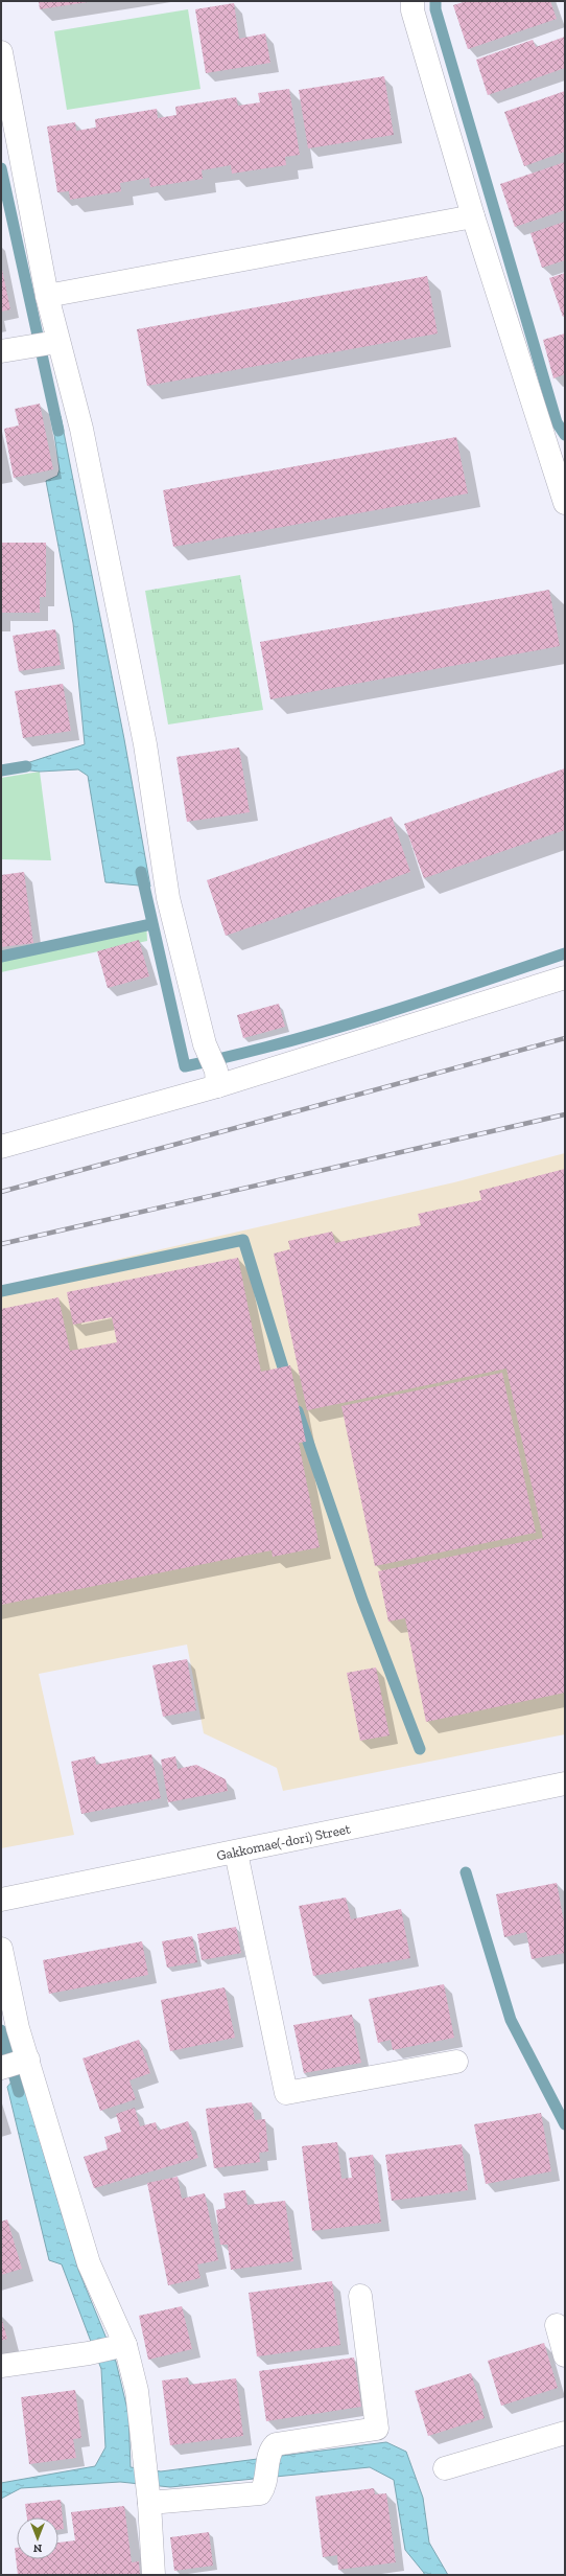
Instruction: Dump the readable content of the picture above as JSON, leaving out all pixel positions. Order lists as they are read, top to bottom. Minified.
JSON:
{"streets":{"street":["Gakkomae(-dori) Street"]},"north":"bottom"}
